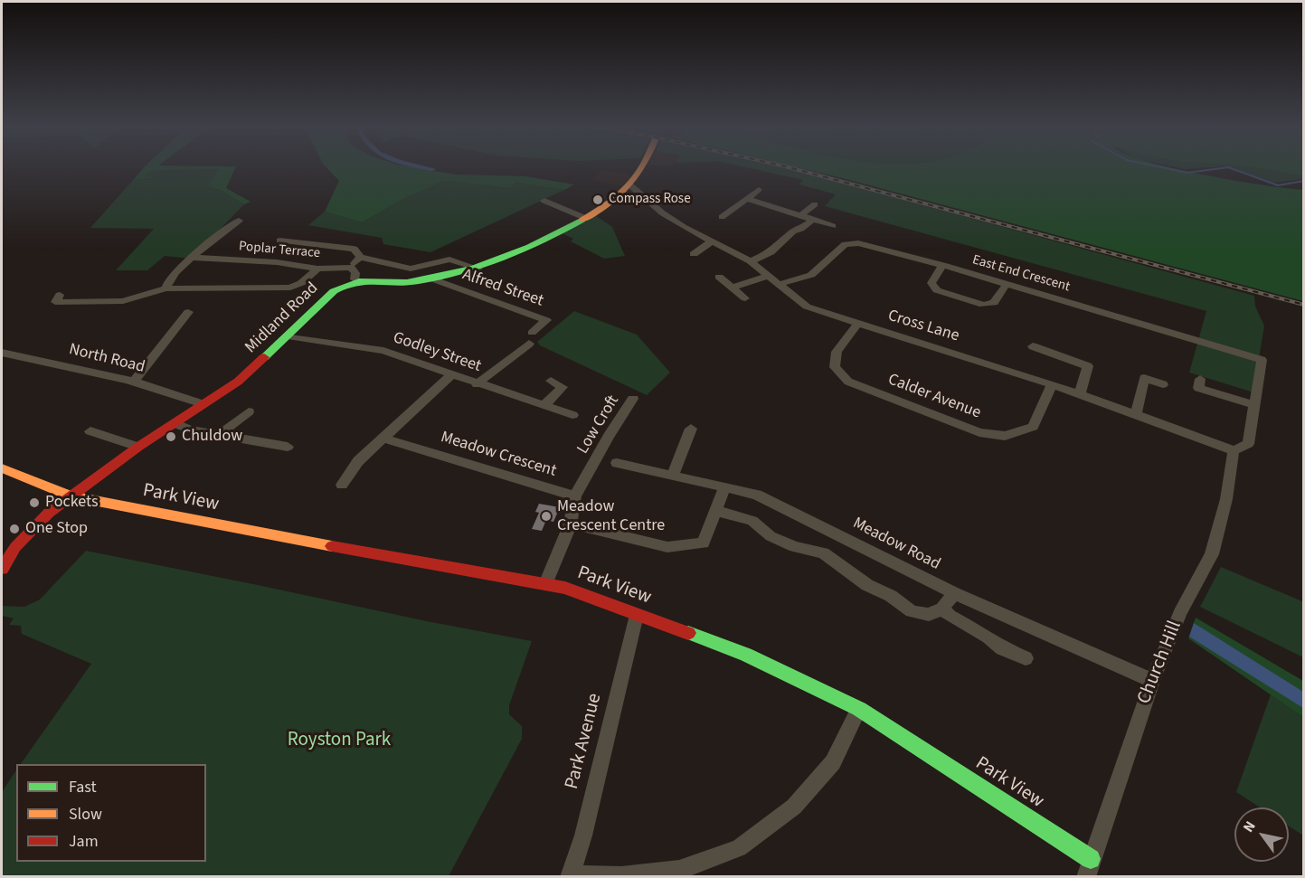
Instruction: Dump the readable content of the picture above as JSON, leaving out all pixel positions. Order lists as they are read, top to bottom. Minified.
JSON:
{"streets":{"main road":["Midland Road","Park View"],"street":["Poplar Terrace","East End Crescent","Alfred Street","Cross Lane","Godley Street","North Road","Calder Avenue","Low Croft","Meadow Crescent","Meadow Road","Church Hill","Park Avenue"]},"crossings":[["Poplar Terrace","Midland Road"],["East End Crescent","Cross Lane"],["Midland Road","Godley Street"],["Midland Road","North Road"],["Midland Road","Park View"],["Cross Lane","Calder Avenue"],["Cross Lane","Church Hill"],["Low Croft","Meadow Crescent"],["Park View","Church Hill"],["Park View","Park Avenue"],["Meadow Road","Church Hill"]],"parks":["Royston Park"],"places":["Compass Rose","Chuldow","Pockets","Meadow Crescent Centre","One Stop"],"legend":["Fast","Slow","Jam"],"north":"top left"}
